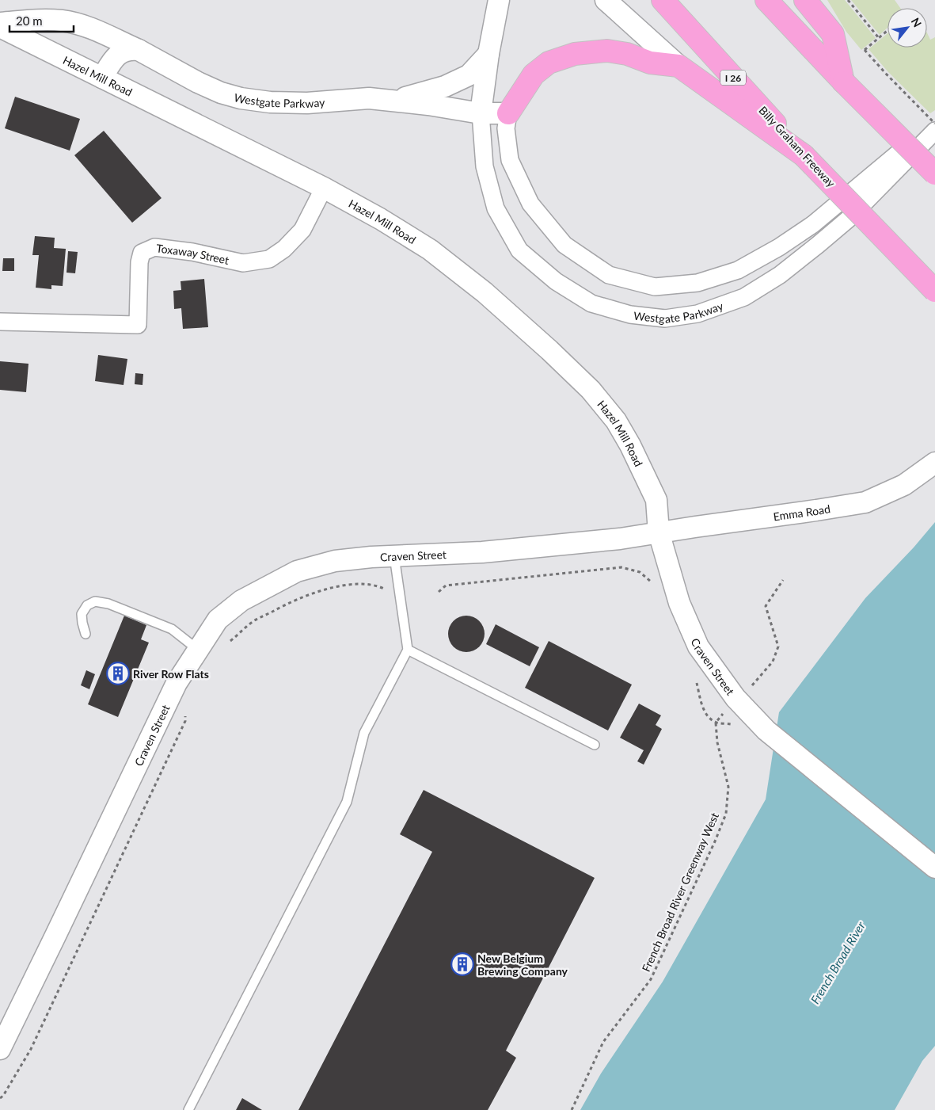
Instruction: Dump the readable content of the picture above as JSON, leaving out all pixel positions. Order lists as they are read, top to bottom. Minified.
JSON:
{"streets":{"highway":["I 26","Billy Graham Freeway"],"street":["Hazel Mill Road","Westgate Parkway","Toxaway Street","Emma Road","Craven Street"],"path":["French Broad River Greenway West"]},"crossings":[["Hazel Mill Road","Toxaway Street"],["Hazel Mill Road","Emma Road"],["Hazel Mill Road","Craven Street"],["Emma Road","Craven Street"]],"water":["French Broad River"],"places":{"building":["River Row Flats","New Belgium Brewing Company"]},"scale_bar":"20 m","north":"top right"}
